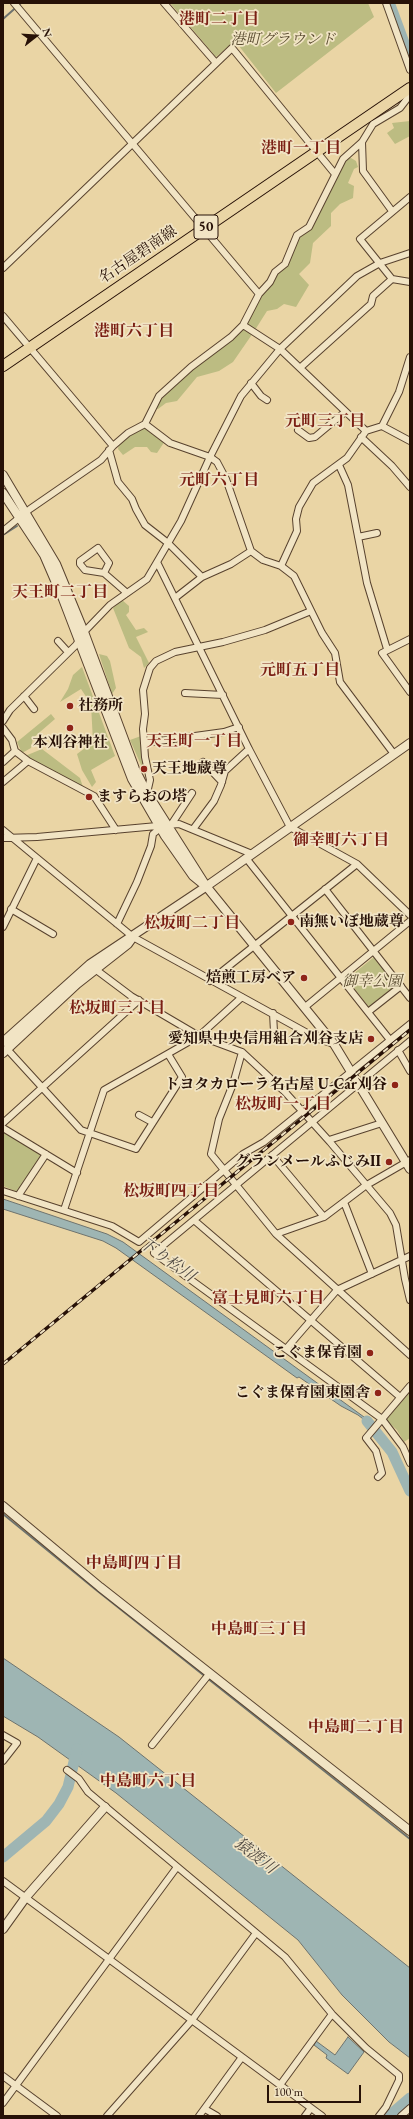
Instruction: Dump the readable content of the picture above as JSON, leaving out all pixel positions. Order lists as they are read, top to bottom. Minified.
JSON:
{"streets":{"main road":["50","名古屋碧南線"]},"districts":["港町二丁目","港町一丁目","港町六丁目","元町三丁目","元町六丁目","天王町二丁目","元町五丁目","天王町一丁目","御幸町六丁目","松坂町二丁目","松坂町三丁目","松坂町一丁目","松坂町四丁目","富士見町六丁目","中島町四丁目","中島町三丁目","中島町二丁目","中島町六丁目"],"water":["下り松川","猿渡川"],"parks":["港町グラウンド","御幸公園"],"places":["社務所","本刈谷神社","天王地蔵尊","ますらおの塔","南無いぼ地蔵尊","焙煎工房ベア","愛知県中央信用組合刈谷支店","トヨタカローラ名古屋 U-Car刈谷","グランメールふじみII","こぐま保育園","こぐま保育園東園舎"],"scale_bar":"100 m","north":"right"}
